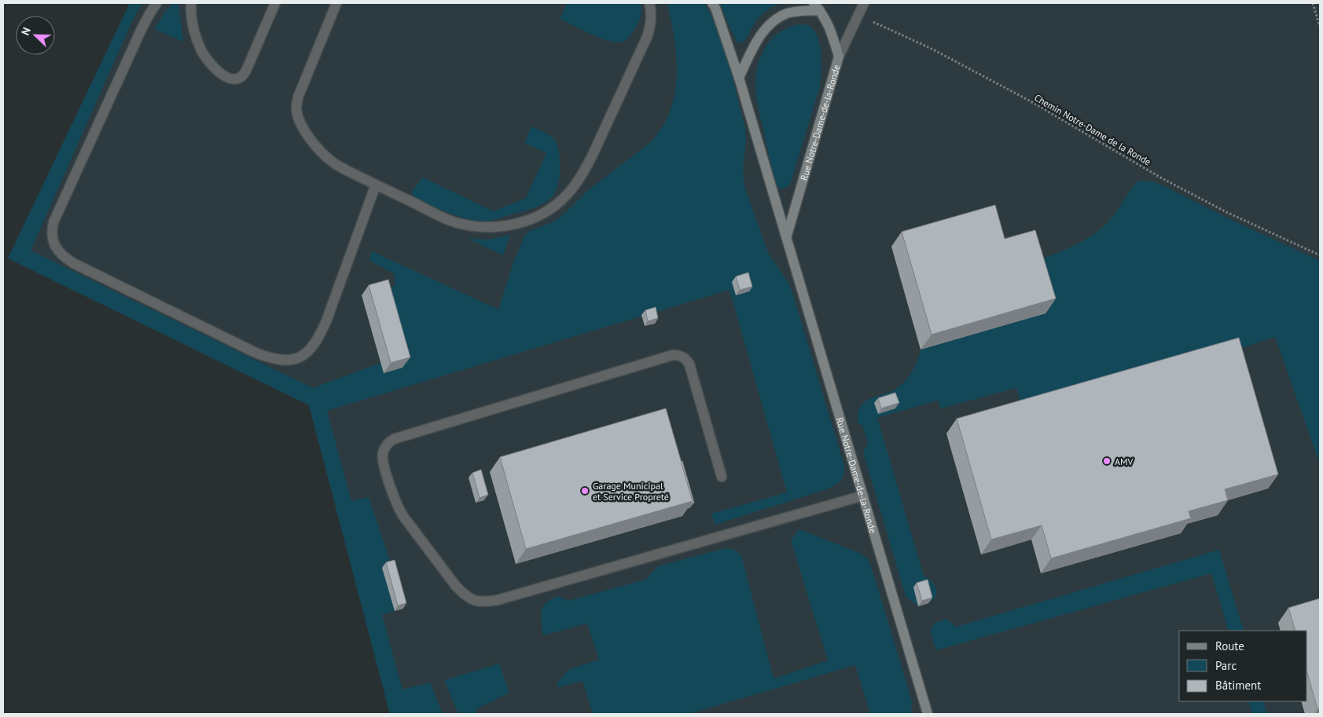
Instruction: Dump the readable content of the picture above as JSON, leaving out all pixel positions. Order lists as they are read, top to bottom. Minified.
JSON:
{"streets":{"main road":["Rue Notre-Dame-de-la-Ronde"],"path":["Chemin Notre-Dame de la Ronde"]},"places":["AMV","Garage Municipal et Service Propreté"],"legend":["Route","Parc","Bâtiment"],"north":"top left"}
